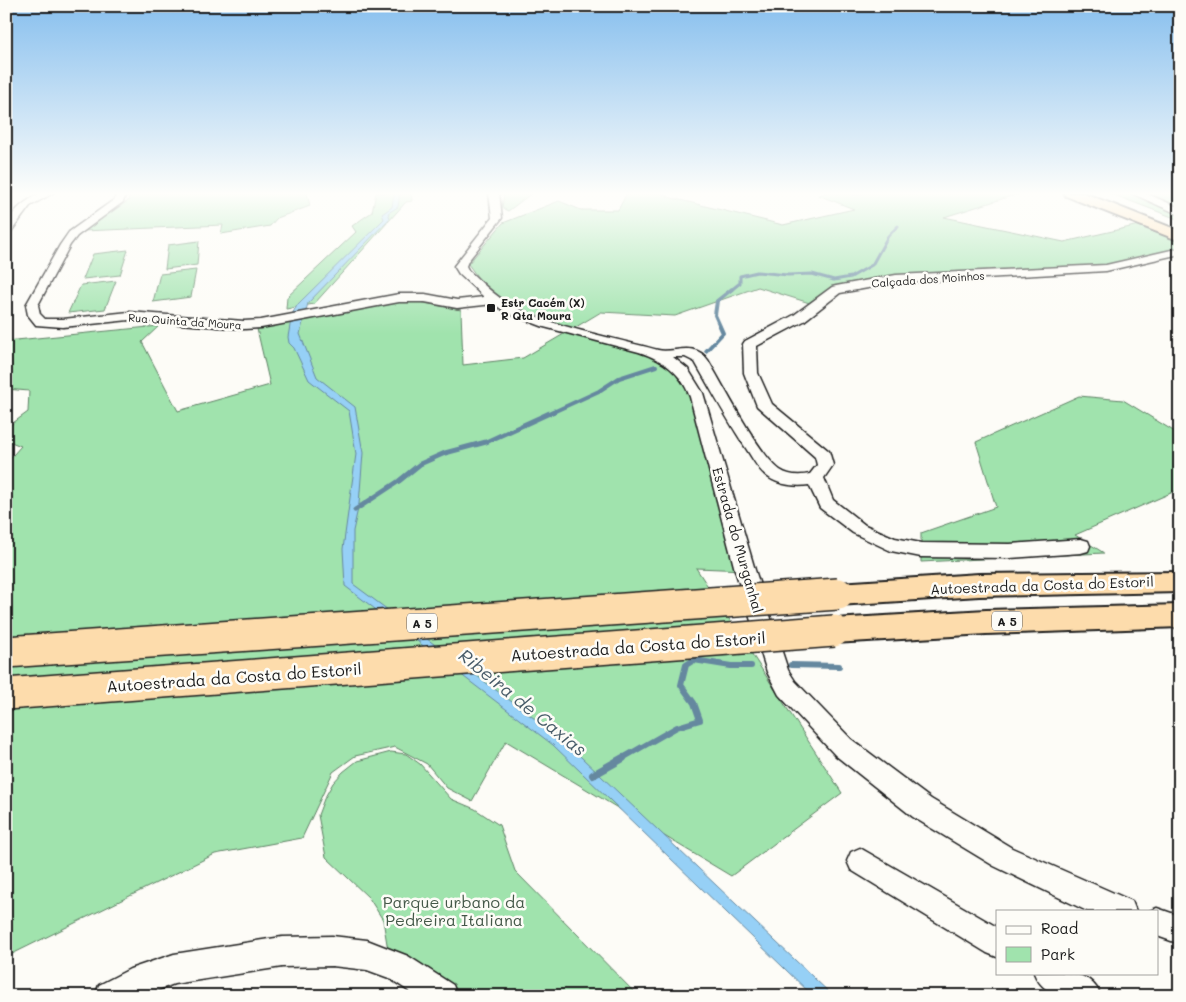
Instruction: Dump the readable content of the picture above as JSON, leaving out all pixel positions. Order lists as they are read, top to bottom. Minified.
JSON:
{"streets":{"highway":["Autoestrada da Costa do Estoril","A 5"],"street":["Calçada dos Moinhos","Rua Quinta da Moura","Estrada do Murganhal"]},"crossings":[["Rua Quinta da Moura","Estrada do Murganhal"]],"water":["Ribeira de Caxias"],"parks":["Parque urbano da Pedreira Italiana"],"places":{"transit":["Estr Cacém (X) R Qta Moura"]},"legend":["Road","Park"]}
